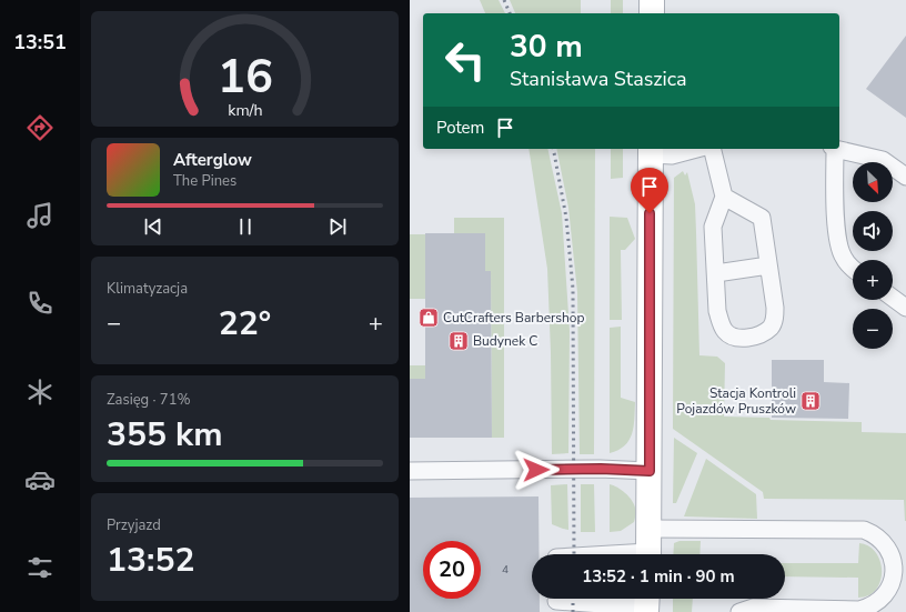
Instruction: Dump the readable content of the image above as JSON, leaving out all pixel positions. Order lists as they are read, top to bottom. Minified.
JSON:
{"places":{"shop":["CutCrafters Barbershop"],"building":["Budynek C","Stacja Kontroli Pojazdów Pruszków"]},"house_numbers":["4"],"north":"bottom right","page":{"tabs":"13:51","turn":["30 m","Stanisława Staszica"],"then":"Potem","song":["Afterglow","The Pines"],"map_buttons":["+","−"],"tile":["Klimatyzacja",["Zasięg · 71%","355 km"],["Przyjazd","13:52"]],"heat":["−","22°","+"],"limit":"20","trip":"13:52 · 1 min · 90 m","gauge":["16","km/h"]}}
